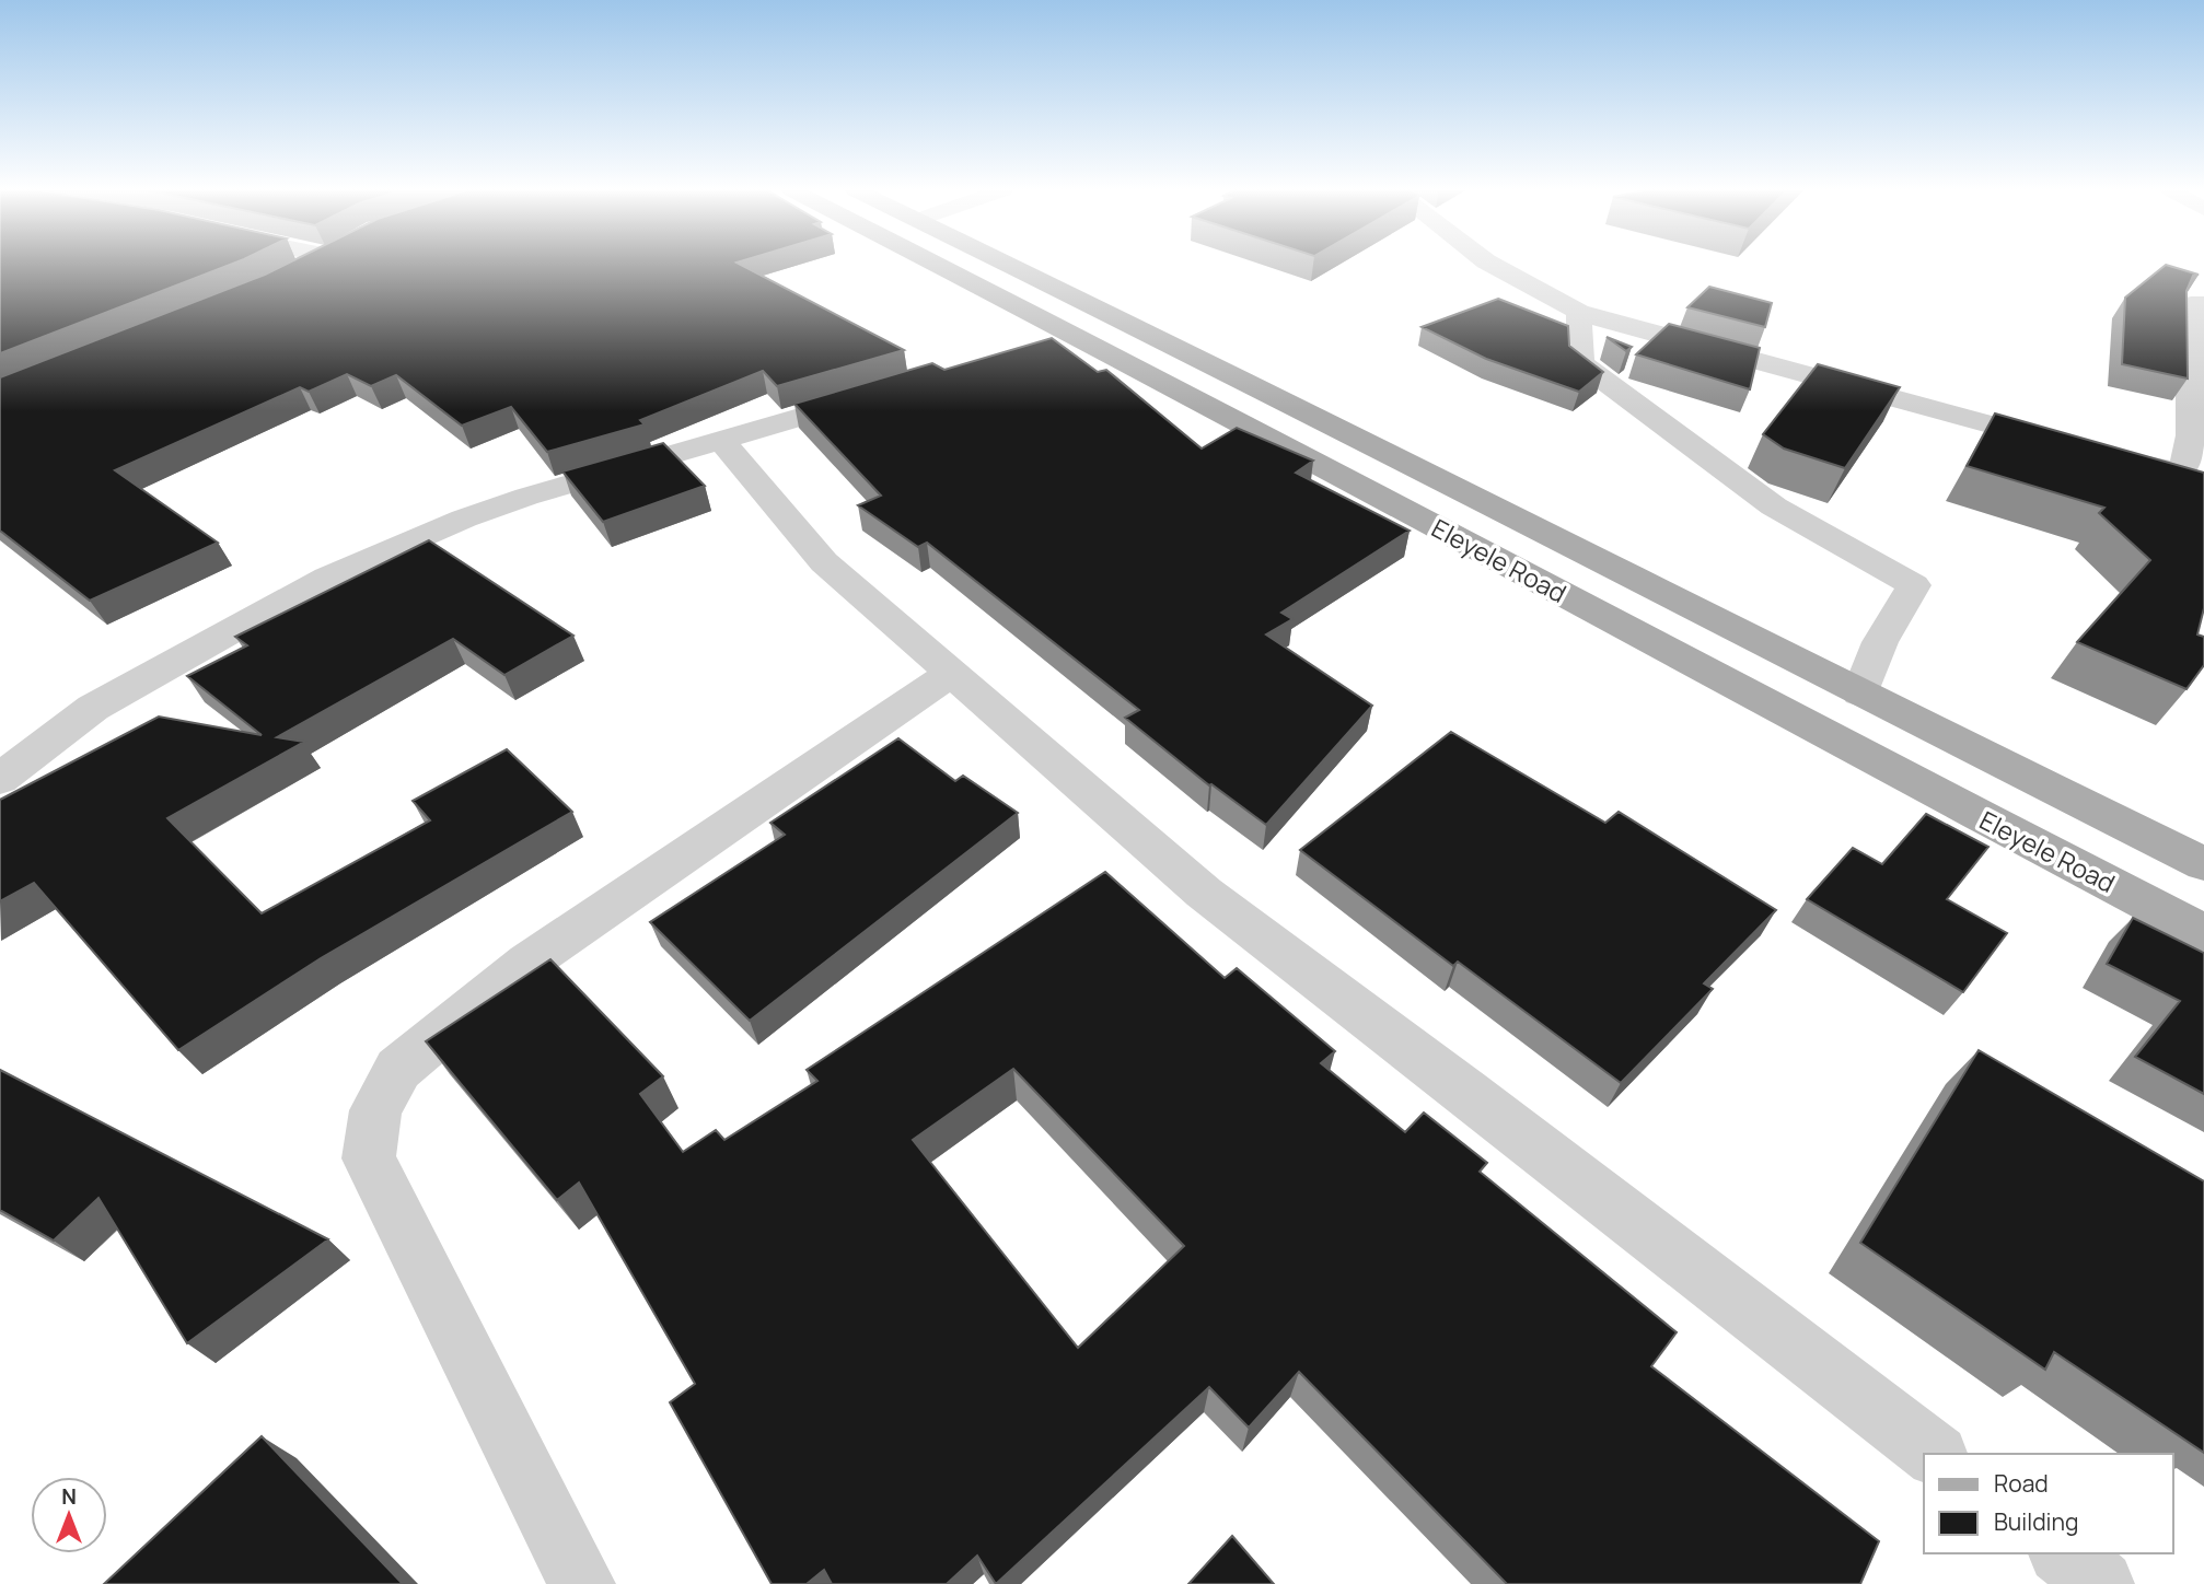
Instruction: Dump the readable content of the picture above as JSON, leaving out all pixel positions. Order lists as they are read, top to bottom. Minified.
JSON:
{"streets":{"main road":["Eleyele Road"]},"legend":["Road","Building"],"north":"top"}
